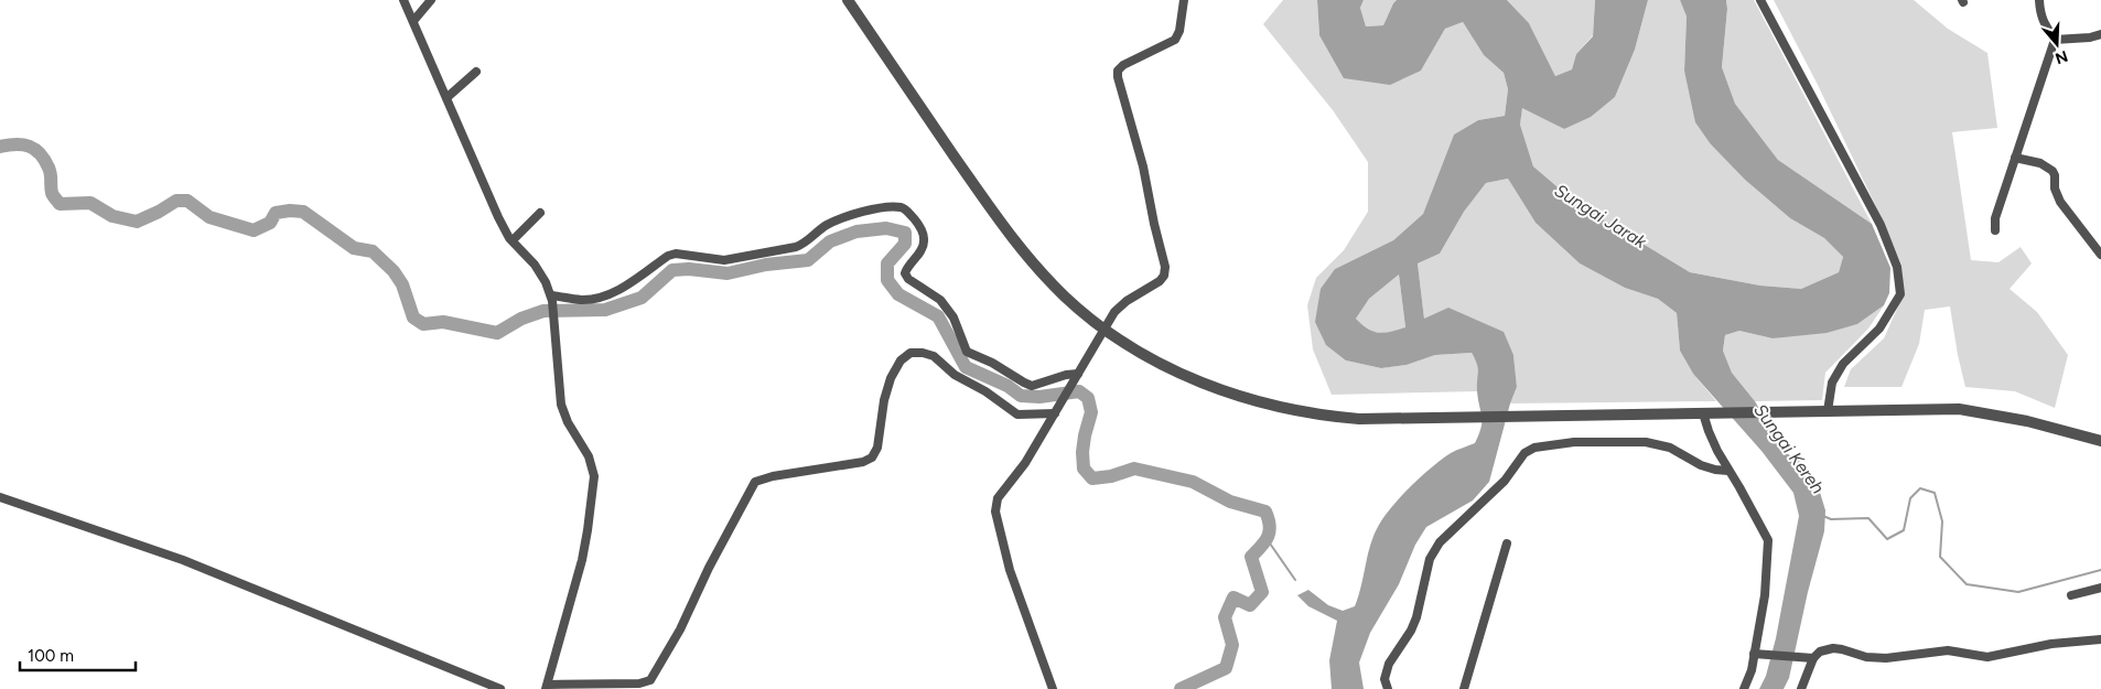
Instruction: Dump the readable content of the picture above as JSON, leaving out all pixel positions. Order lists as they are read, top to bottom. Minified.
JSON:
{"water":["Sungai Jarak","Sungai Kereh"],"scale_bar":"100 m","north":"bottom"}
